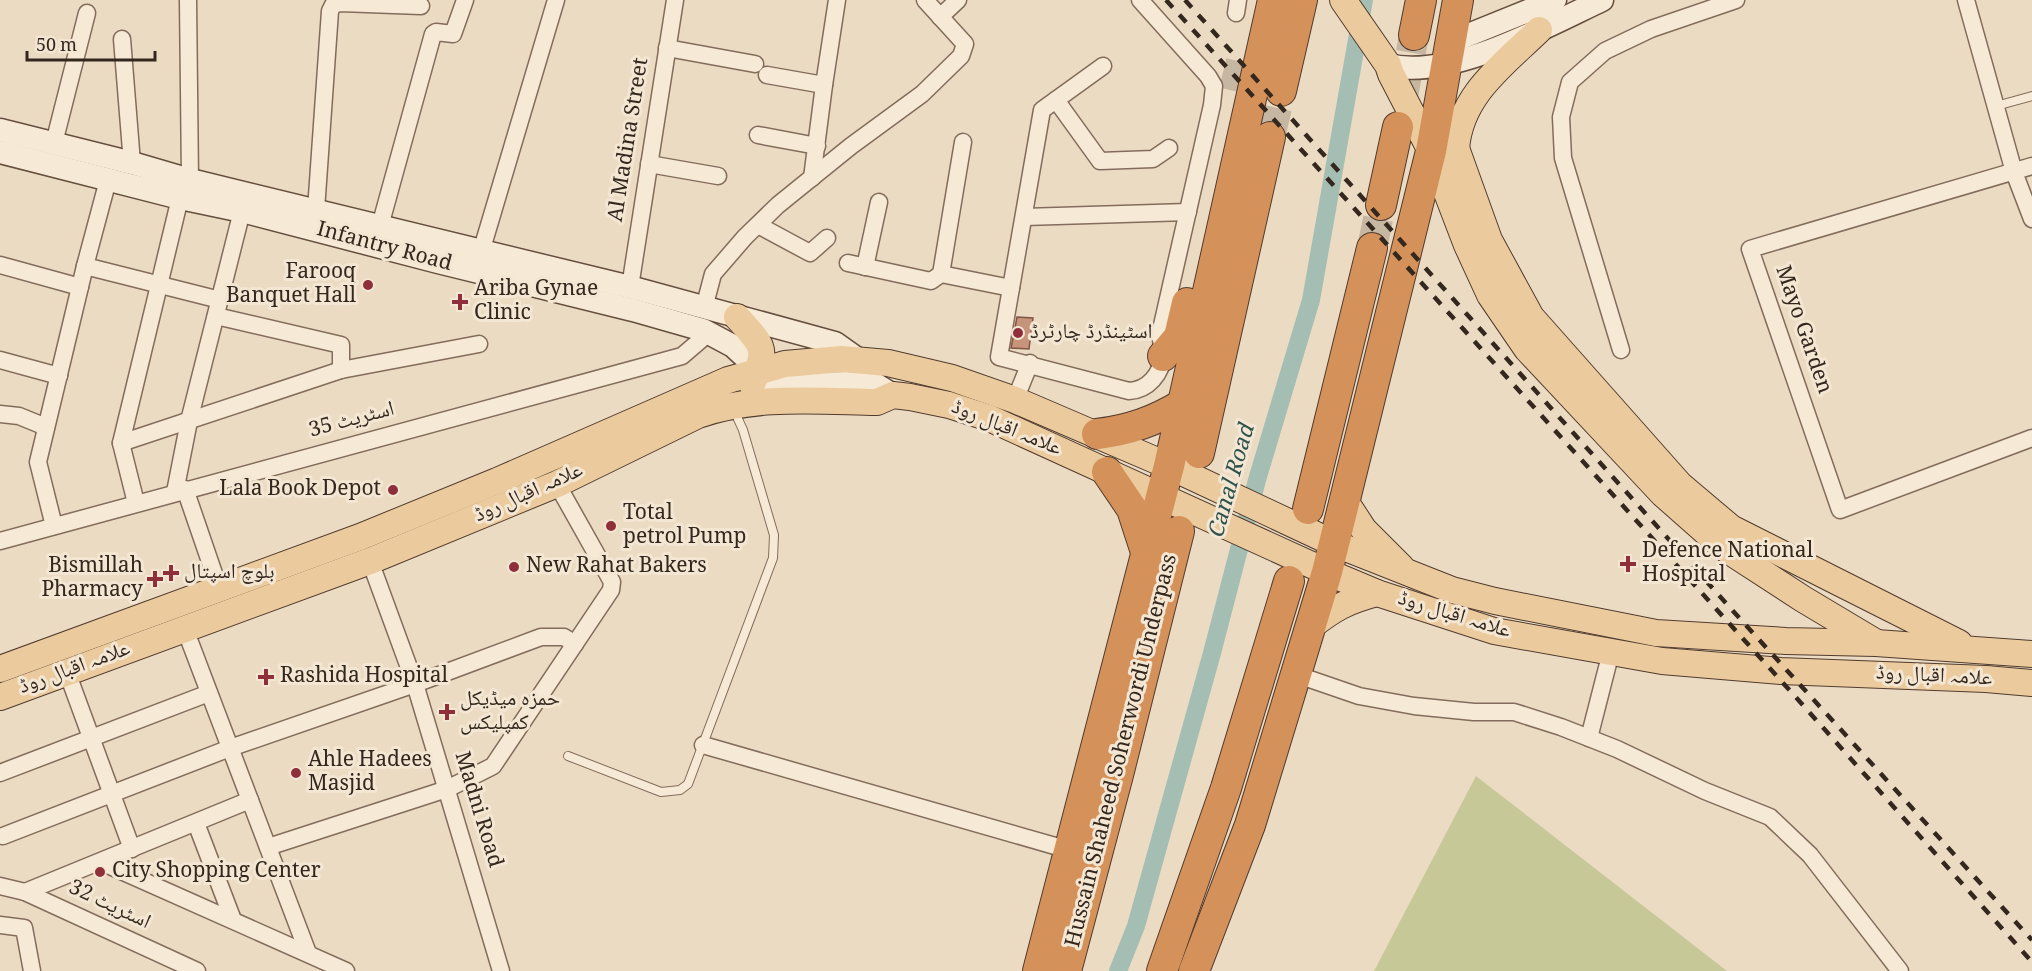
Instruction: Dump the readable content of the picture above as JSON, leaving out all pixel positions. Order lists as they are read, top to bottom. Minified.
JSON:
{"streets":{"highway":["Hussain Shaheed Soherwordi Underpass"],"main road":["Infantry Road","علامہ اقبال روڈ"],"street":["Al Madina Street","Mayo Garden","اسٹریٹ 35","Madni Road","اسٹریٹ 32"]},"crossings":[["Al Madina Street","Infantry Road"],["Infantry Road","اسٹریٹ 35"],["Infantry Road","علامہ اقبال روڈ"],["علامہ اقبال روڈ","Madni Road"]],"water":["Canal Road"],"places":{"other":["Farooq Banquet Hall","اسٹینڈرڈ چارٹرڈ","Lala Book Depot","Total petrol Pump","New Rahat Bakers","Ahle Hadees Masjid","City Shopping Center"],"health":["Ariba Gynae Clinic","Defence National Hospital","بلوچ اسپتال","Bismillah Pharmacy","Rashida Hospital","حمزہ میڈیکل کمپلیکس"]},"scale_bar":"50 m"}
